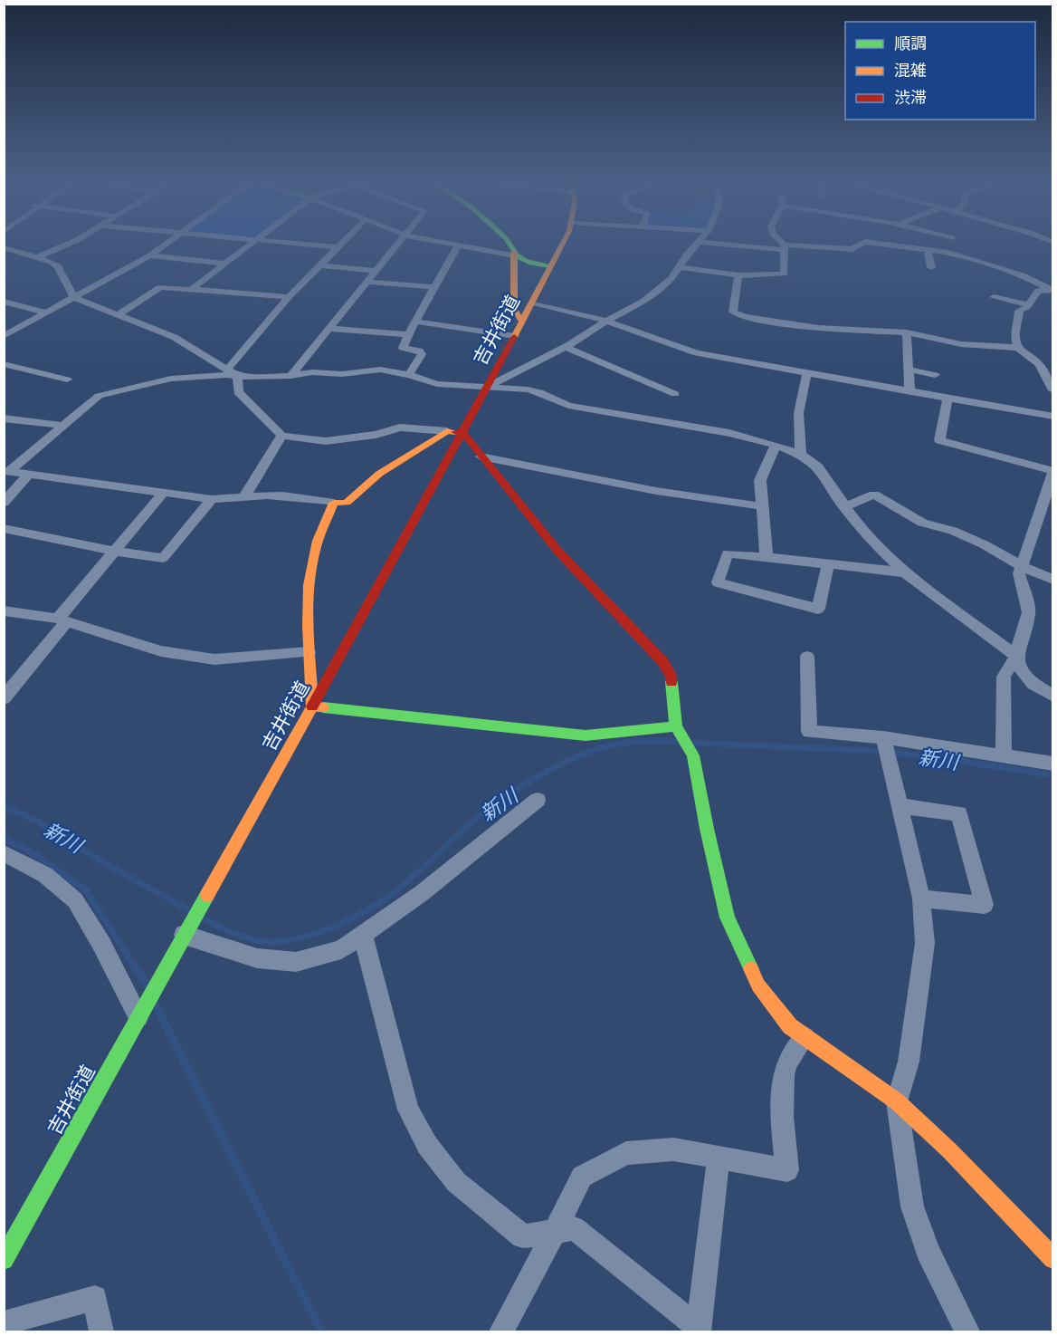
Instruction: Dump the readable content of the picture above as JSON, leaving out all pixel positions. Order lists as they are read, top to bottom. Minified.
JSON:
{"streets":{"street":["吉井街道"]},"water":["新川"],"legend":["順調","混雑","渋滞"]}
